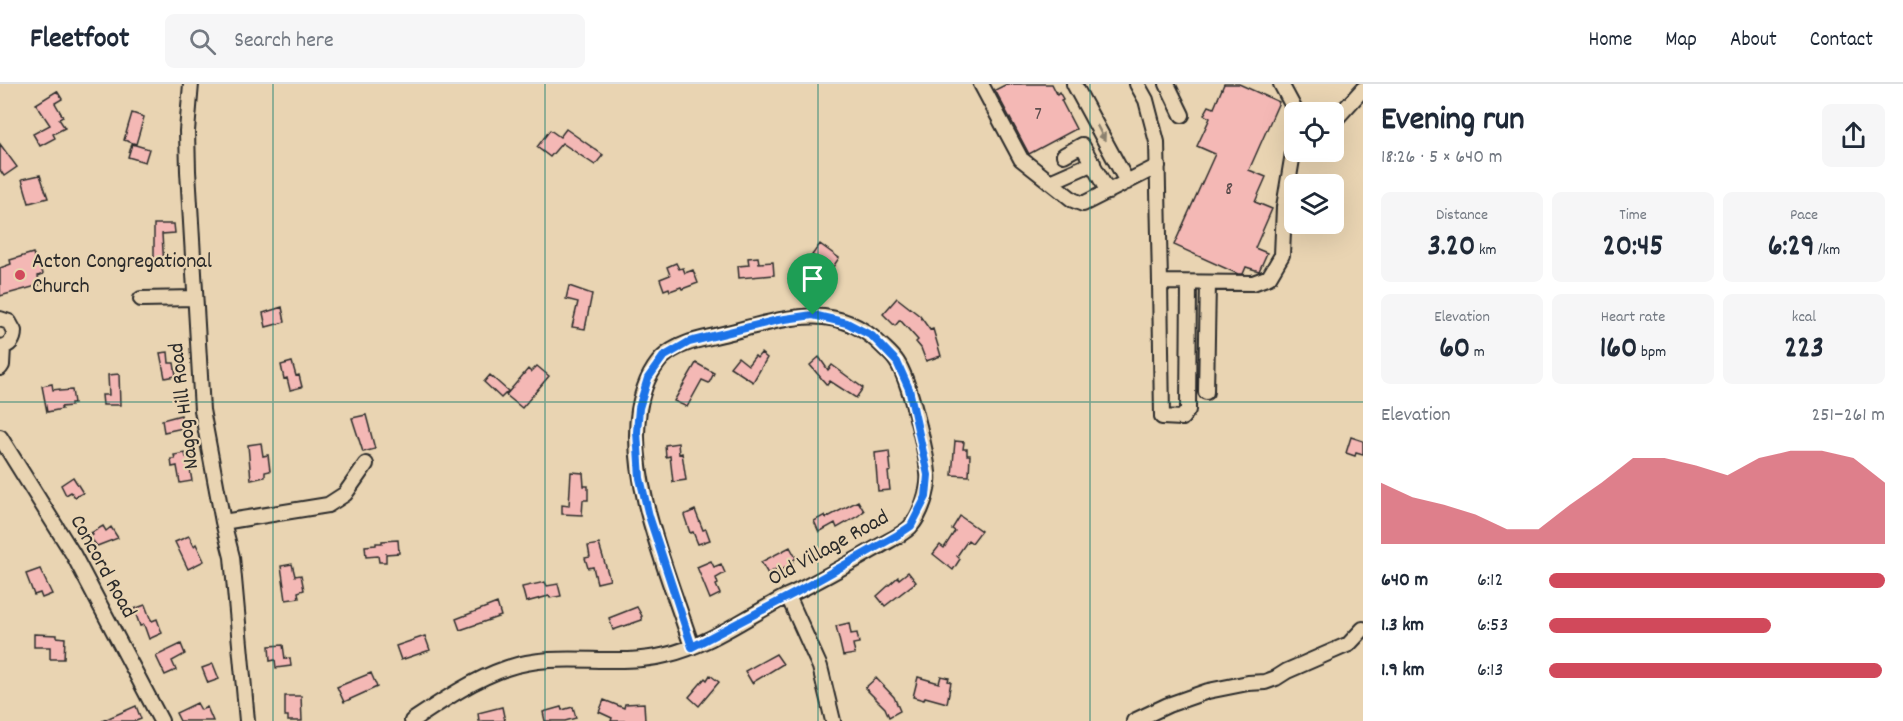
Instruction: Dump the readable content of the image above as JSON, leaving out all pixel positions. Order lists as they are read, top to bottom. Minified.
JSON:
{"streets":{"street":["Nagog Hill Road","Old Village Road","Concord Road"]},"places":["Acton Congregational Church"],"house_numbers":["7","8"],"page":{"header":"Fleetfoot","search":"Search here","nav":["Home","Map","About","Contact"],"heading":["Evening run","18:26 · 5 × 640 m"],"stats":[["Distance","3.20 km"],["Time","20:45"],["Pace","6:29 /km"],["Elevation","60 m"],["Heart rate","160 bpm"],["kcal","223"]],"chart":["Elevation","251–261 m"],"list":[{"name":"640 m","note":"6:12"},{"name":"1.3 km","note":"6:53"},{"name":"1.9 km","note":"6:13"}]}}
